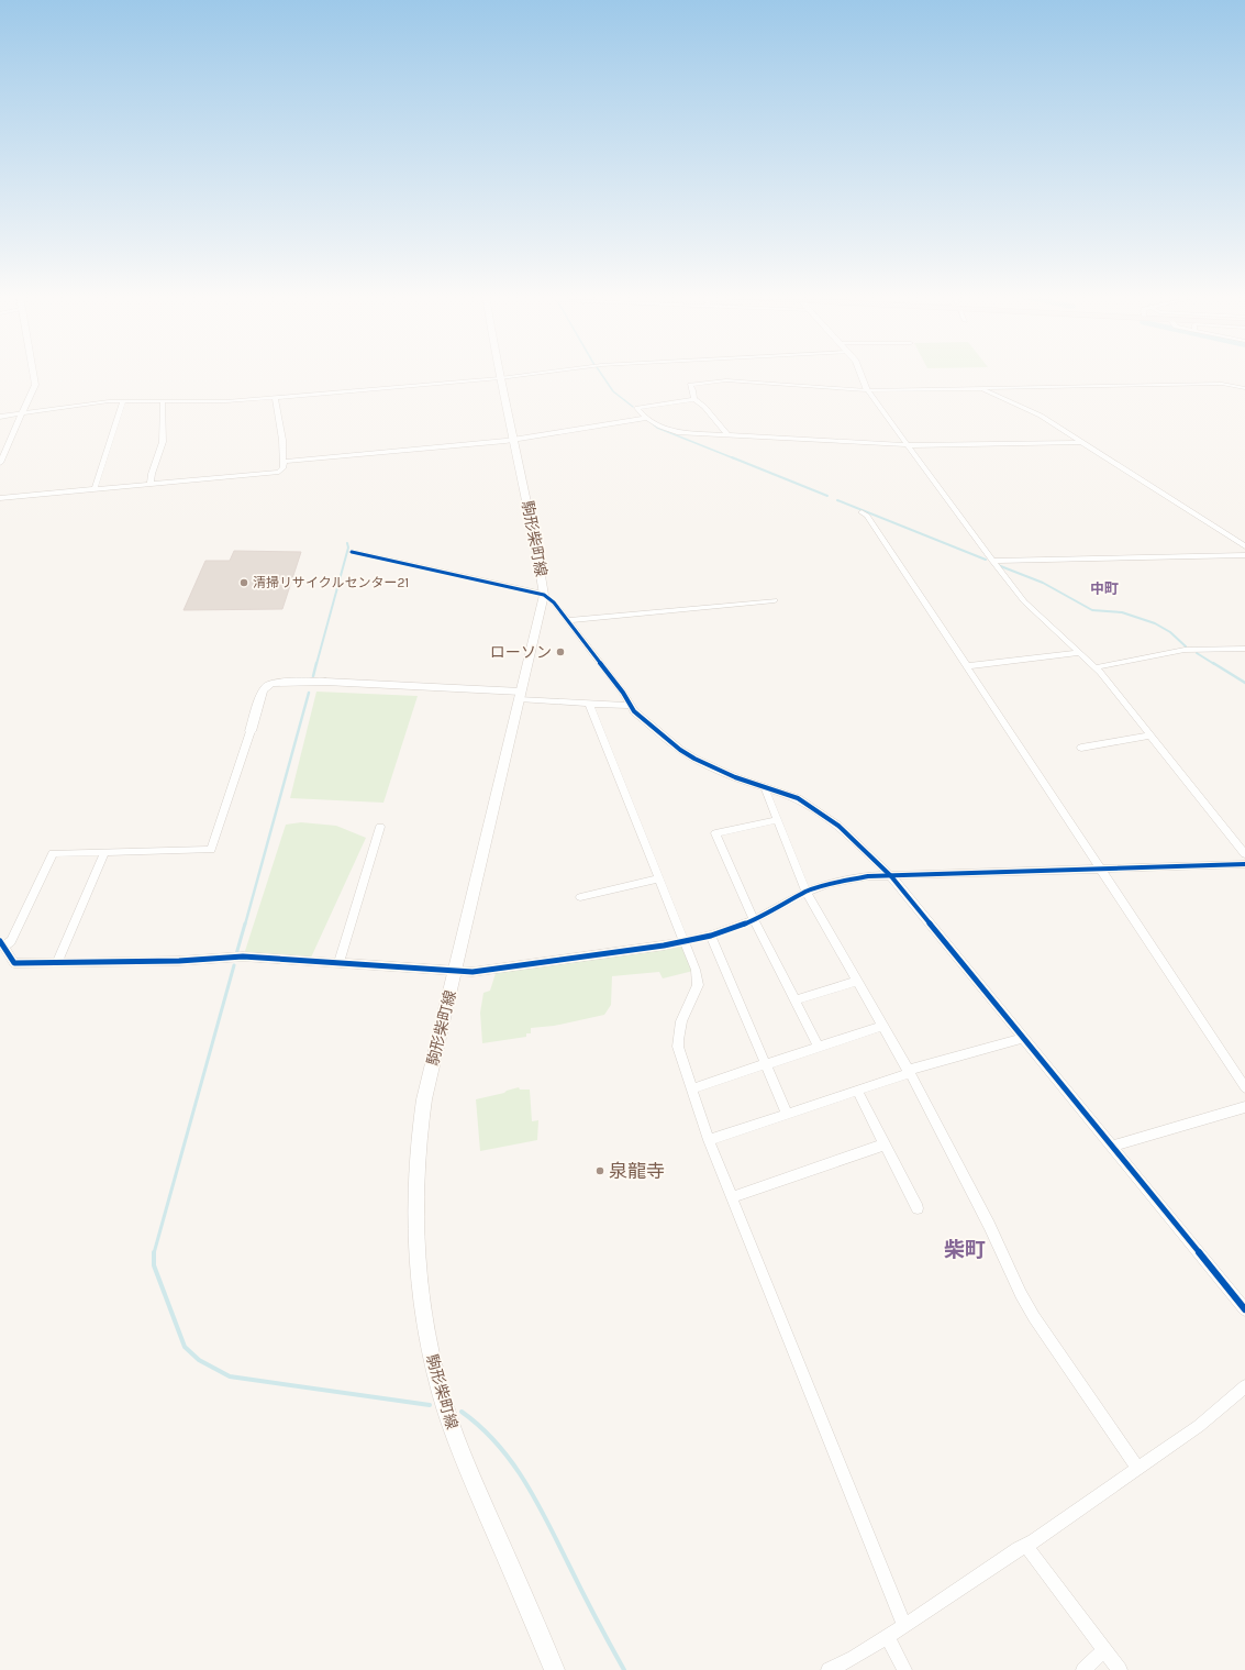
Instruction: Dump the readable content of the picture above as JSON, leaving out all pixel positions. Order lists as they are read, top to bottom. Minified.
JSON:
{"streets":{"main road":["駒形柴町線"]},"districts":["中町","柴町"],"places":["清掃リサイクルセンター21","ローソン","泉龍寺"]}
